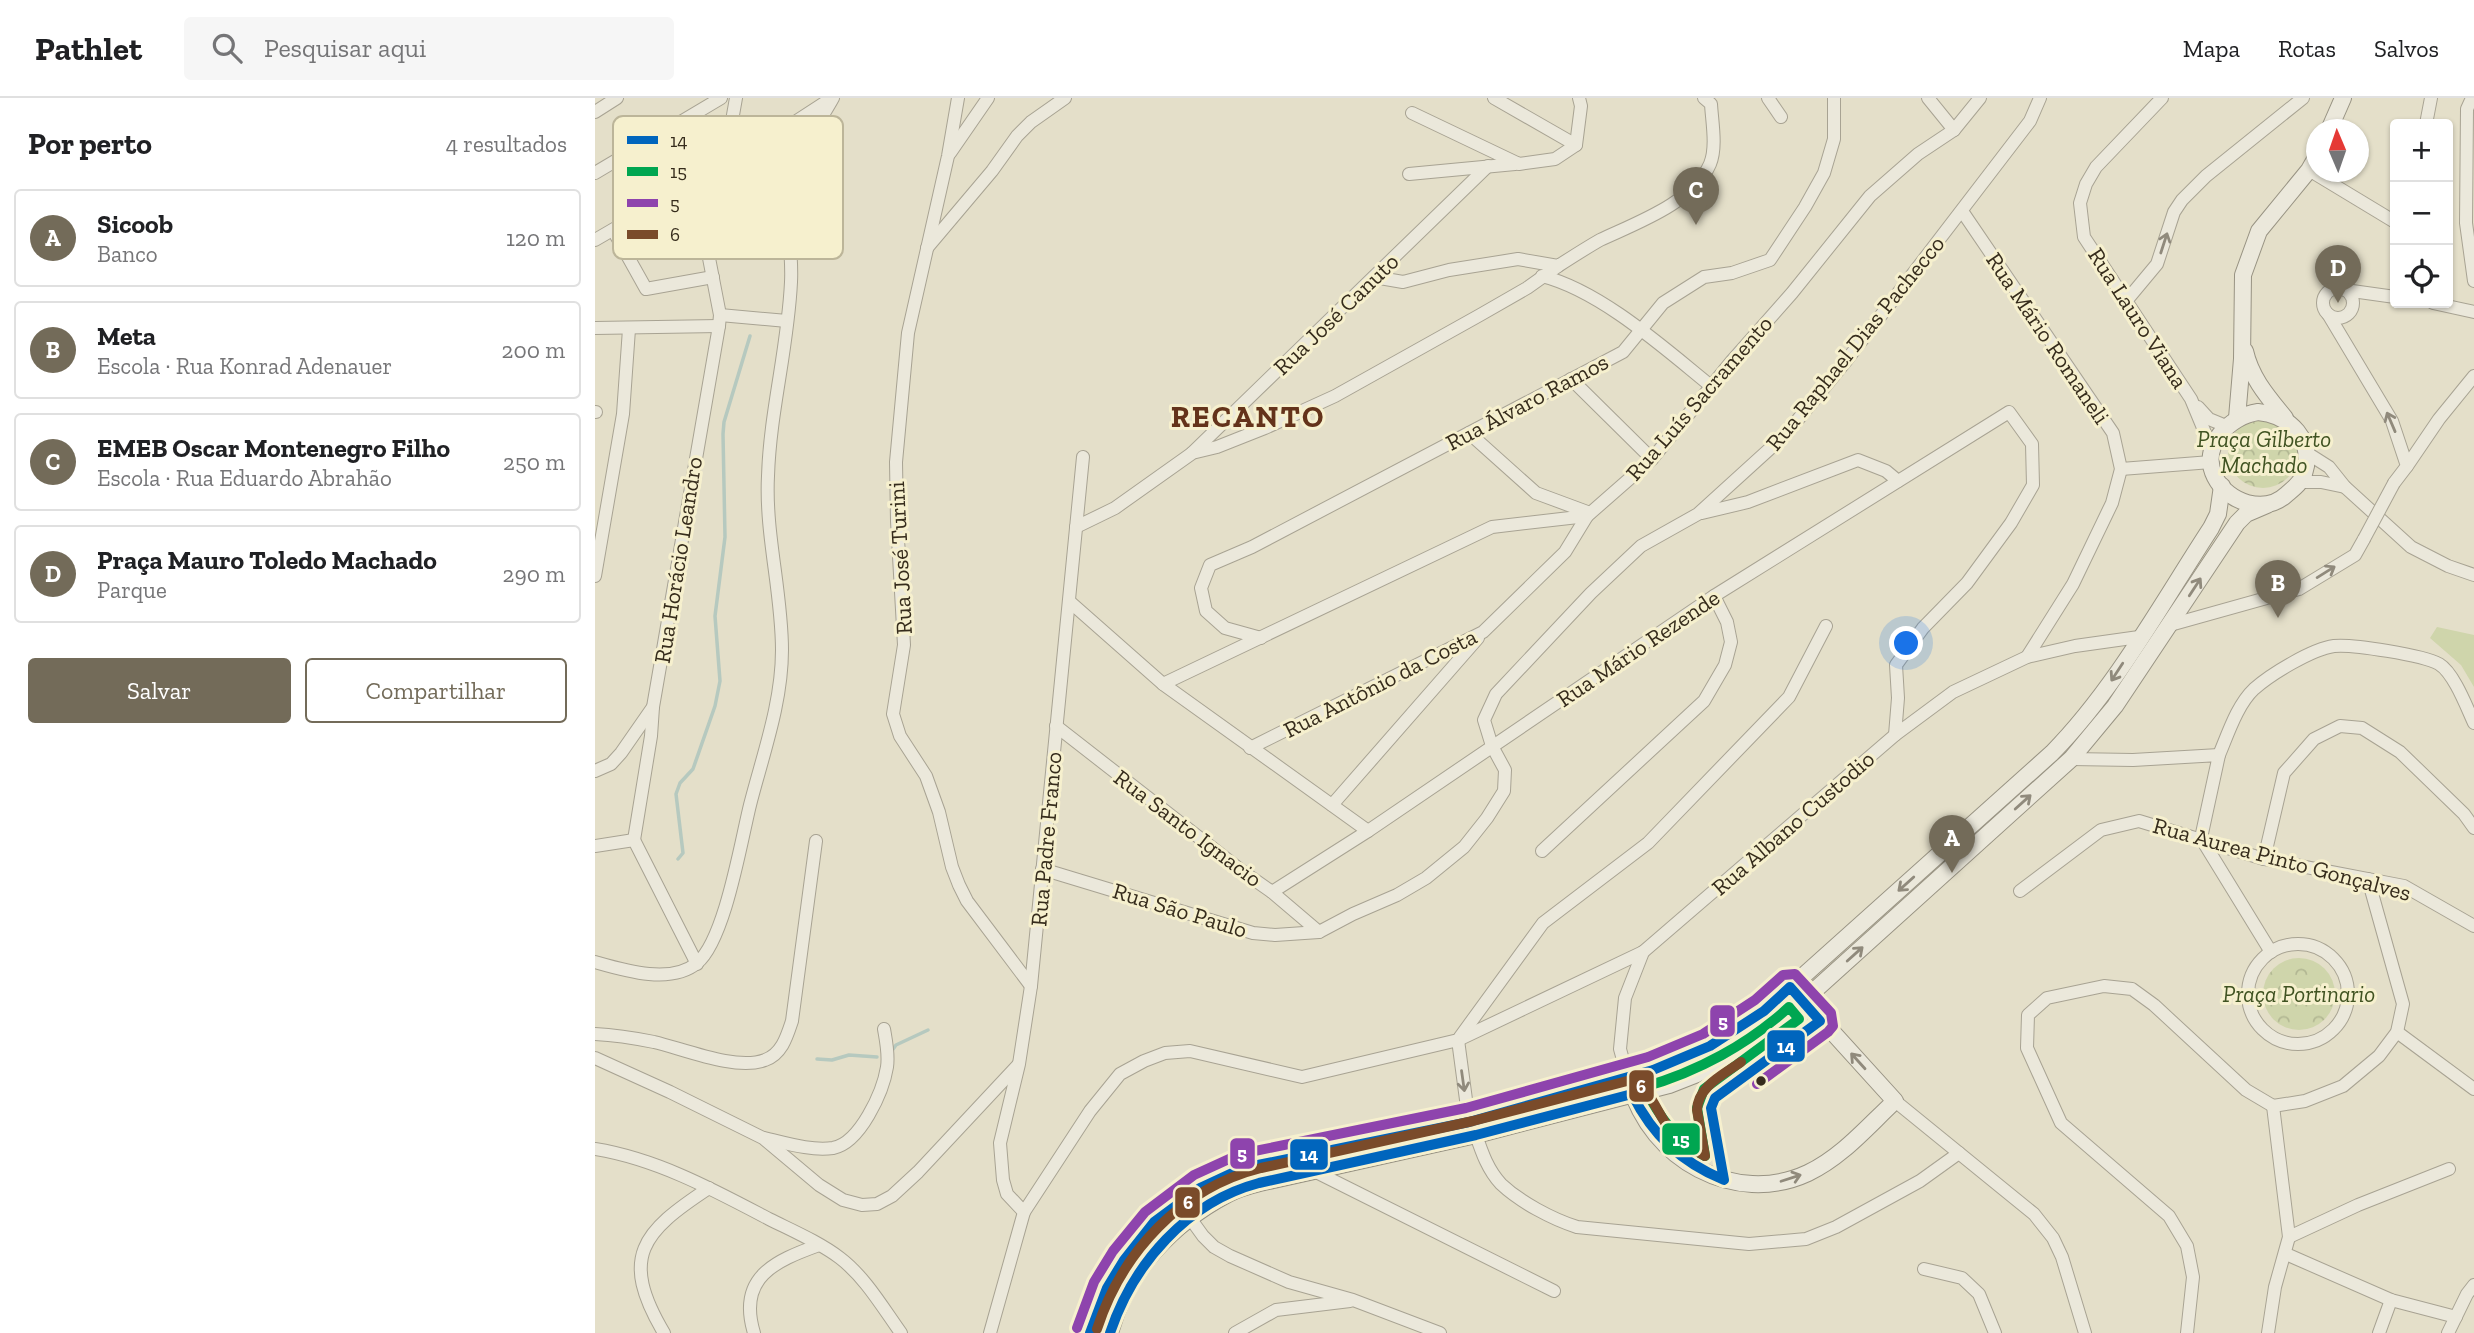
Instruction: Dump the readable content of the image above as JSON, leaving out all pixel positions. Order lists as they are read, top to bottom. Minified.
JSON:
{"streets":{"street":["Rua José Canuto","Rua Lauro Viana","Rua Mário Romaneli","Rua Raphael Dias Pachecco","Rua Luís Sacramento","Rua Álvaro Ramos","Rua José Turini","Rua Horácio Leandro","Rua Mário Rezende","Rua Antônio da Costa","Rua Albano Custodio","Rua Santo Ignacio","Rua Padre Franco","Rua Aurea Pinto Gonçalves","Rua São Paulo"]},"crossings":[["Rua José Canuto","Rua Padre Franco"],["Rua Mário Romaneli","Rua Raphael Dias Pachecco"],["Rua Mário Romaneli","Rua Albano Custodio"],["Rua Raphael Dias Pachecco","Rua Mário Rezende"],["Rua Raphael Dias Pachecco","Rua Santo Ignacio"],["Rua Raphael Dias Pachecco","Rua São Paulo"],["Rua Luís Sacramento","Rua Antônio da Costa"],["Rua José Turini","Rua Padre Franco"],["Rua Mário Rezende","Rua Albano Custodio"],["Rua Mário Rezende","Rua Santo Ignacio"],["Rua Albano Custodio","Rua Padre Franco"],["Rua Santo Ignacio","Rua Padre Franco"],["Rua Santo Ignacio","Rua São Paulo"],["Rua Padre Franco","Rua São Paulo"]],"districts":["RECANTO"],"parks":["Praça Gilberto Machado","Praça Portinario"],"lines":["transit line 5","transit line 14","transit line 15","transit line 6"],"legend":["14","15","5","6"],"north":"top","page":{"header":"Pathlet","search":"Pesquisar aqui","nav":["Mapa","Rotas","Salvos"],"heading":["Por perto","4 resultados"],"map_buttons":["+","−"],"pins":["C","D","B","A"],"list":[{"mark":"A","name":"Sicoob","note":"Banco","value":"120 m"},{"mark":"B","name":"Meta","note":"Escola · Rua Konrad Adenauer","value":"200 m"},{"mark":"C","name":"EMEB Oscar Montenegro Filho","note":"Escola · Rua Eduardo Abrahão","value":"250 m"},{"mark":"D","name":"Praça Mauro Toledo Machado","note":"Parque","value":"290 m"}],"buttons":["Salvar","Compartilhar"]}}
